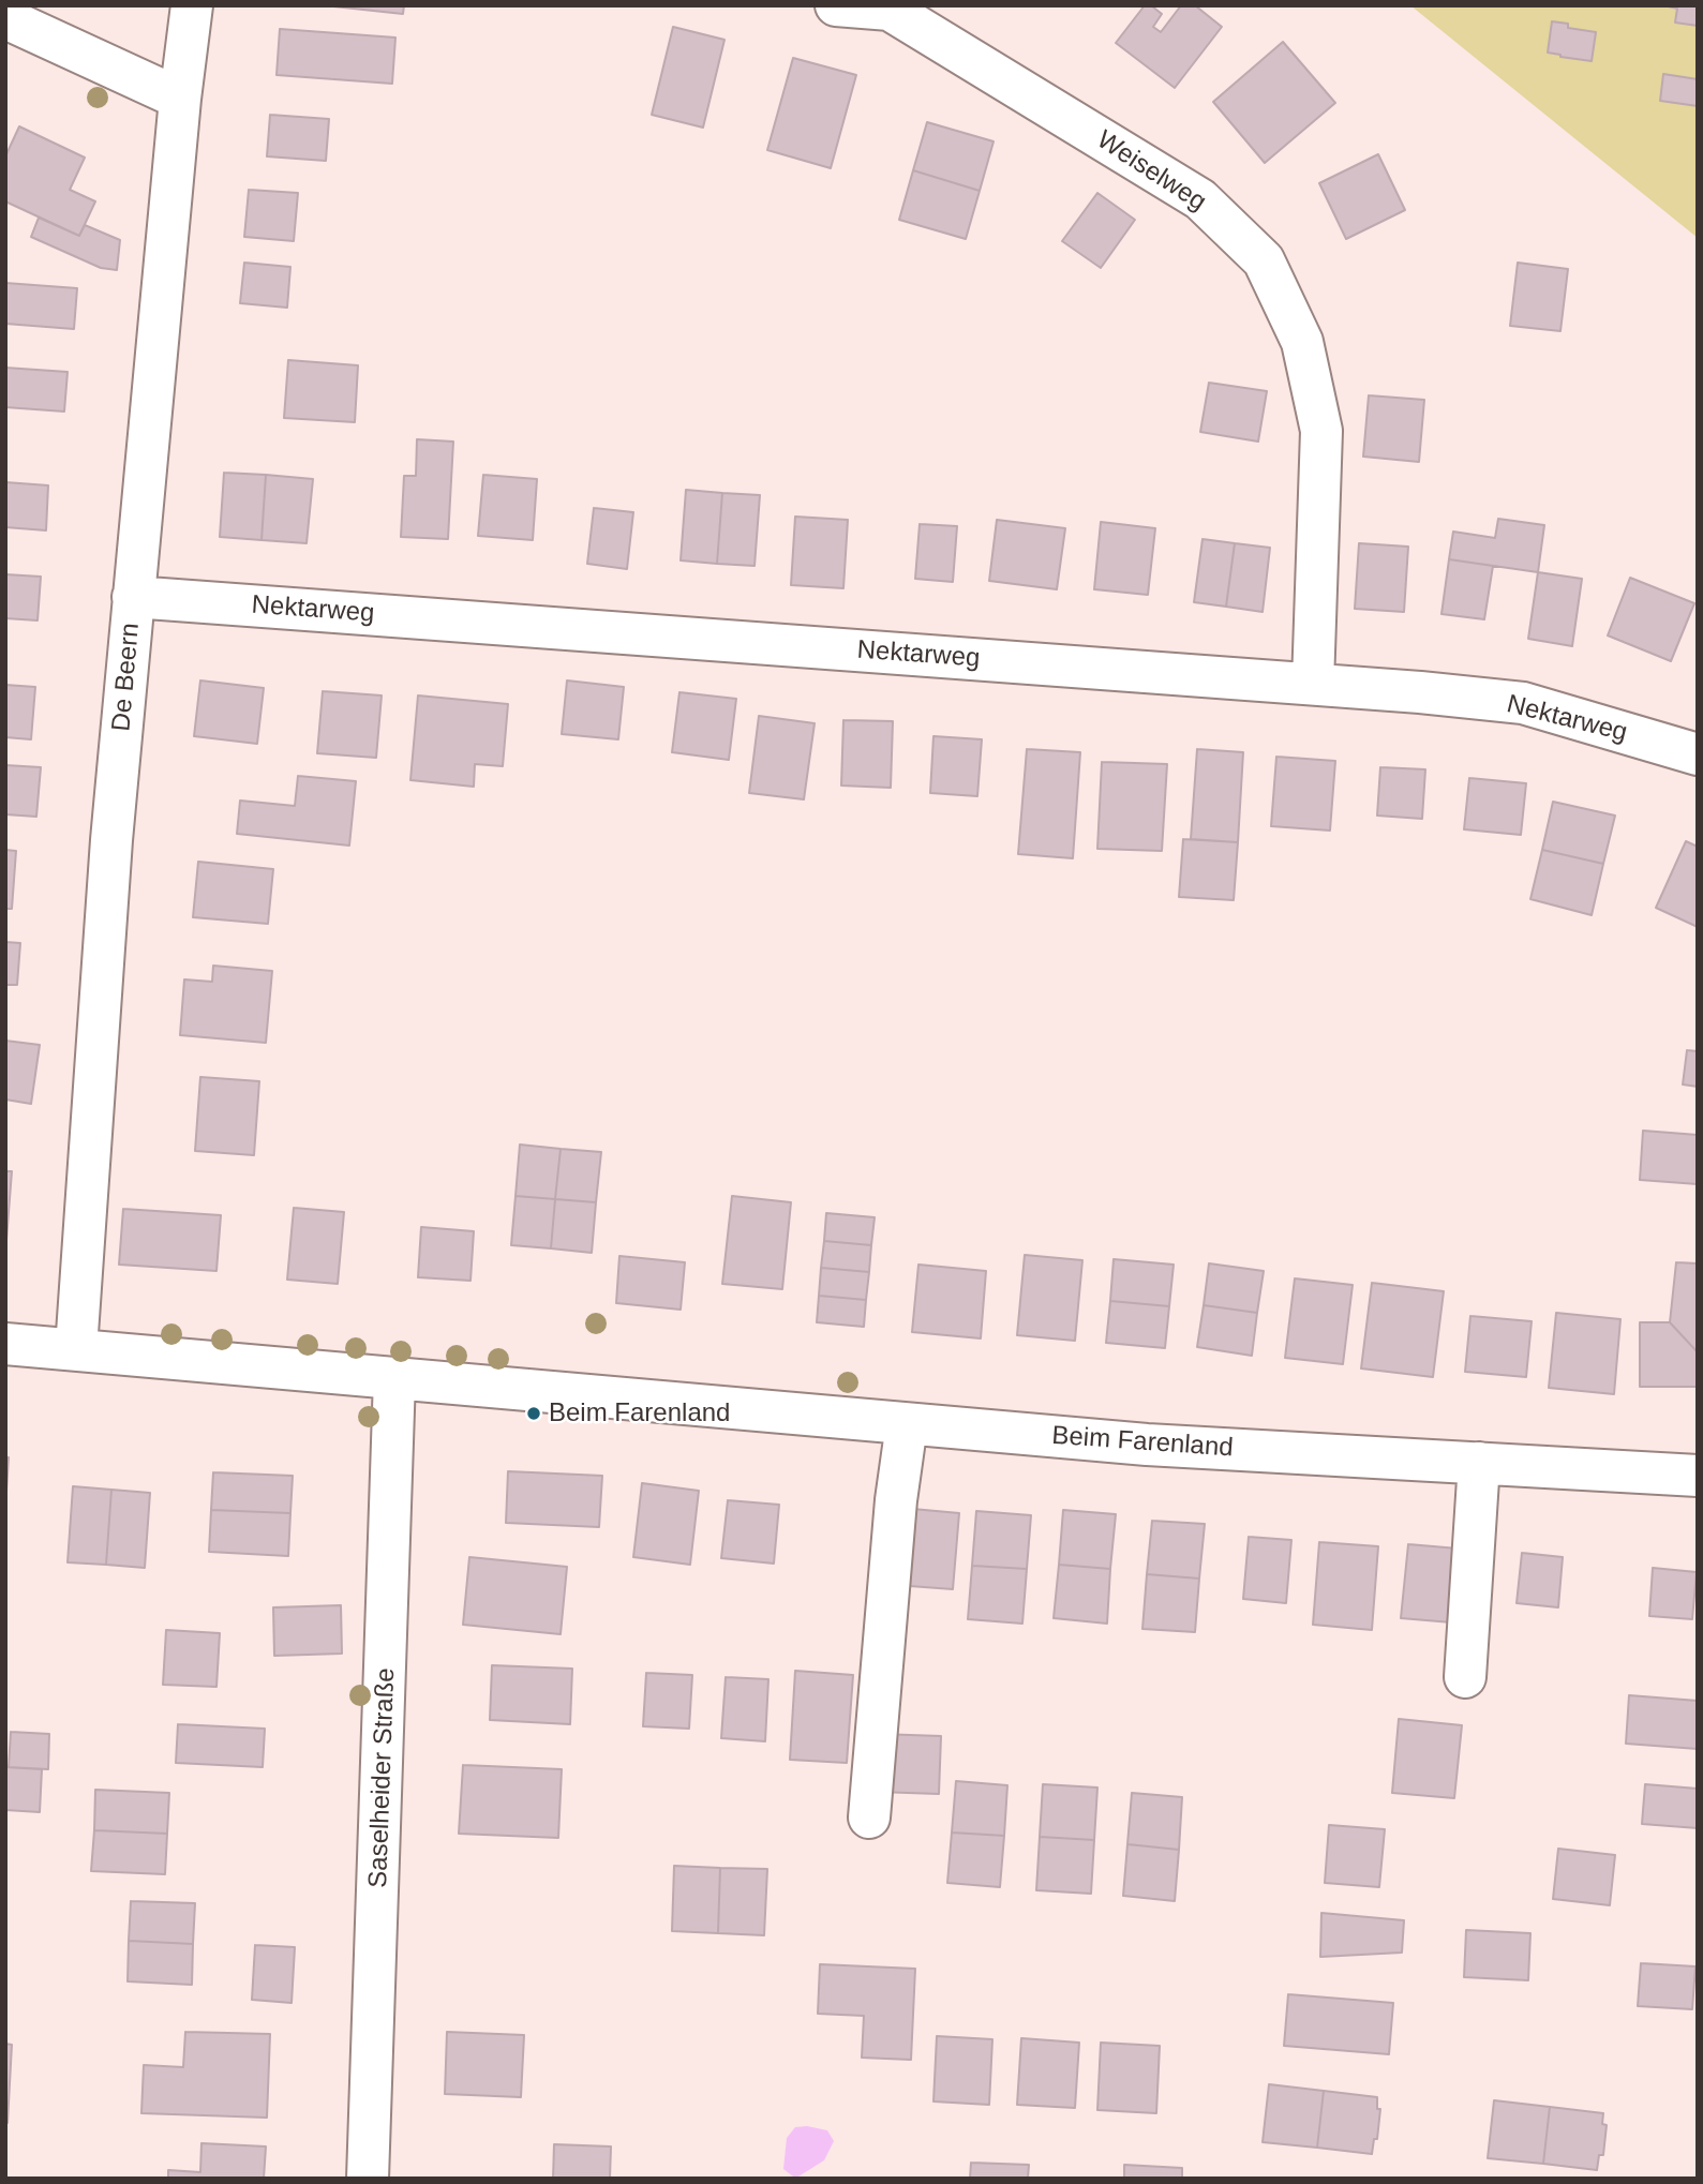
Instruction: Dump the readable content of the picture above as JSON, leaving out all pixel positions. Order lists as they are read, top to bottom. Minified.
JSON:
{"streets":{"street":["Weiselweg","Nektarweg","De Beern","Beim Farenland","Saselheider Straße"]},"crossings":[["Weiselweg","Nektarweg"],["Nektarweg","De Beern"],["De Beern","Beim Farenland"],["Beim Farenland","Saselheider Straße"]],"places":["Beim Farenland"]}
